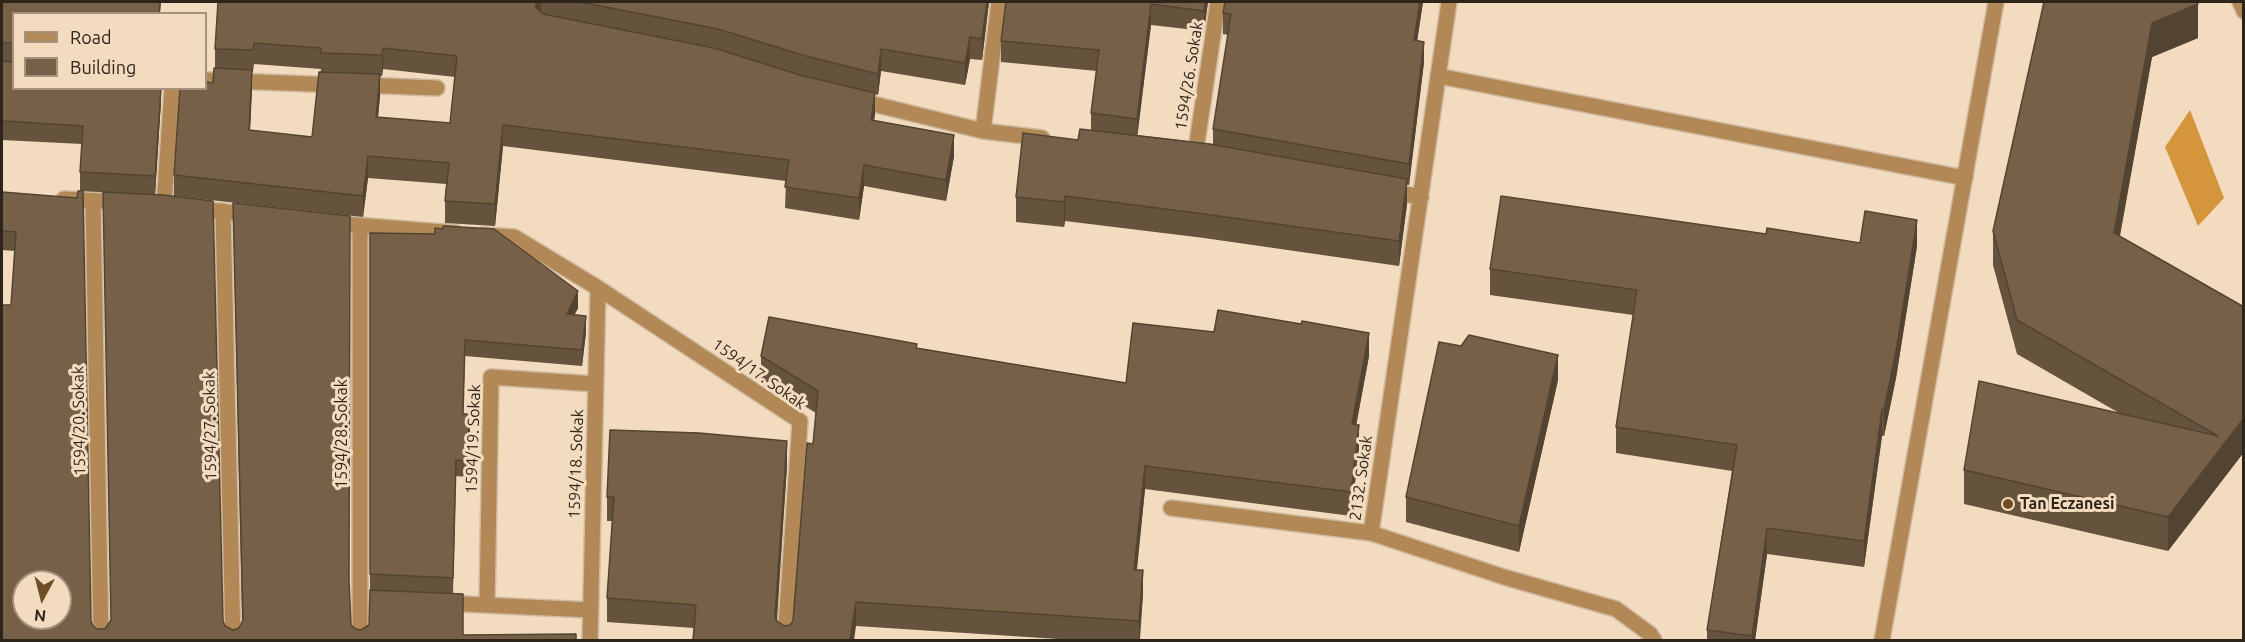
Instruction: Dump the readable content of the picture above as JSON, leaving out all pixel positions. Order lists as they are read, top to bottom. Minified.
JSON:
{"streets":{"street":["1594/26. Sokak","1594/17. Sokak","1594/20. Sokak","1594/27. Sokak","1594/28. Sokak","1594/19. Sokak","1594/18. Sokak","2132. Sokak"]},"crossings":[["1594/17. Sokak","1594/28. Sokak"],["1594/17. Sokak","1594/18. Sokak"],["1594/19. Sokak","1594/18. Sokak"]],"places":["Tan Eczanesi"],"legend":["Road","Building"],"north":"bottom"}
